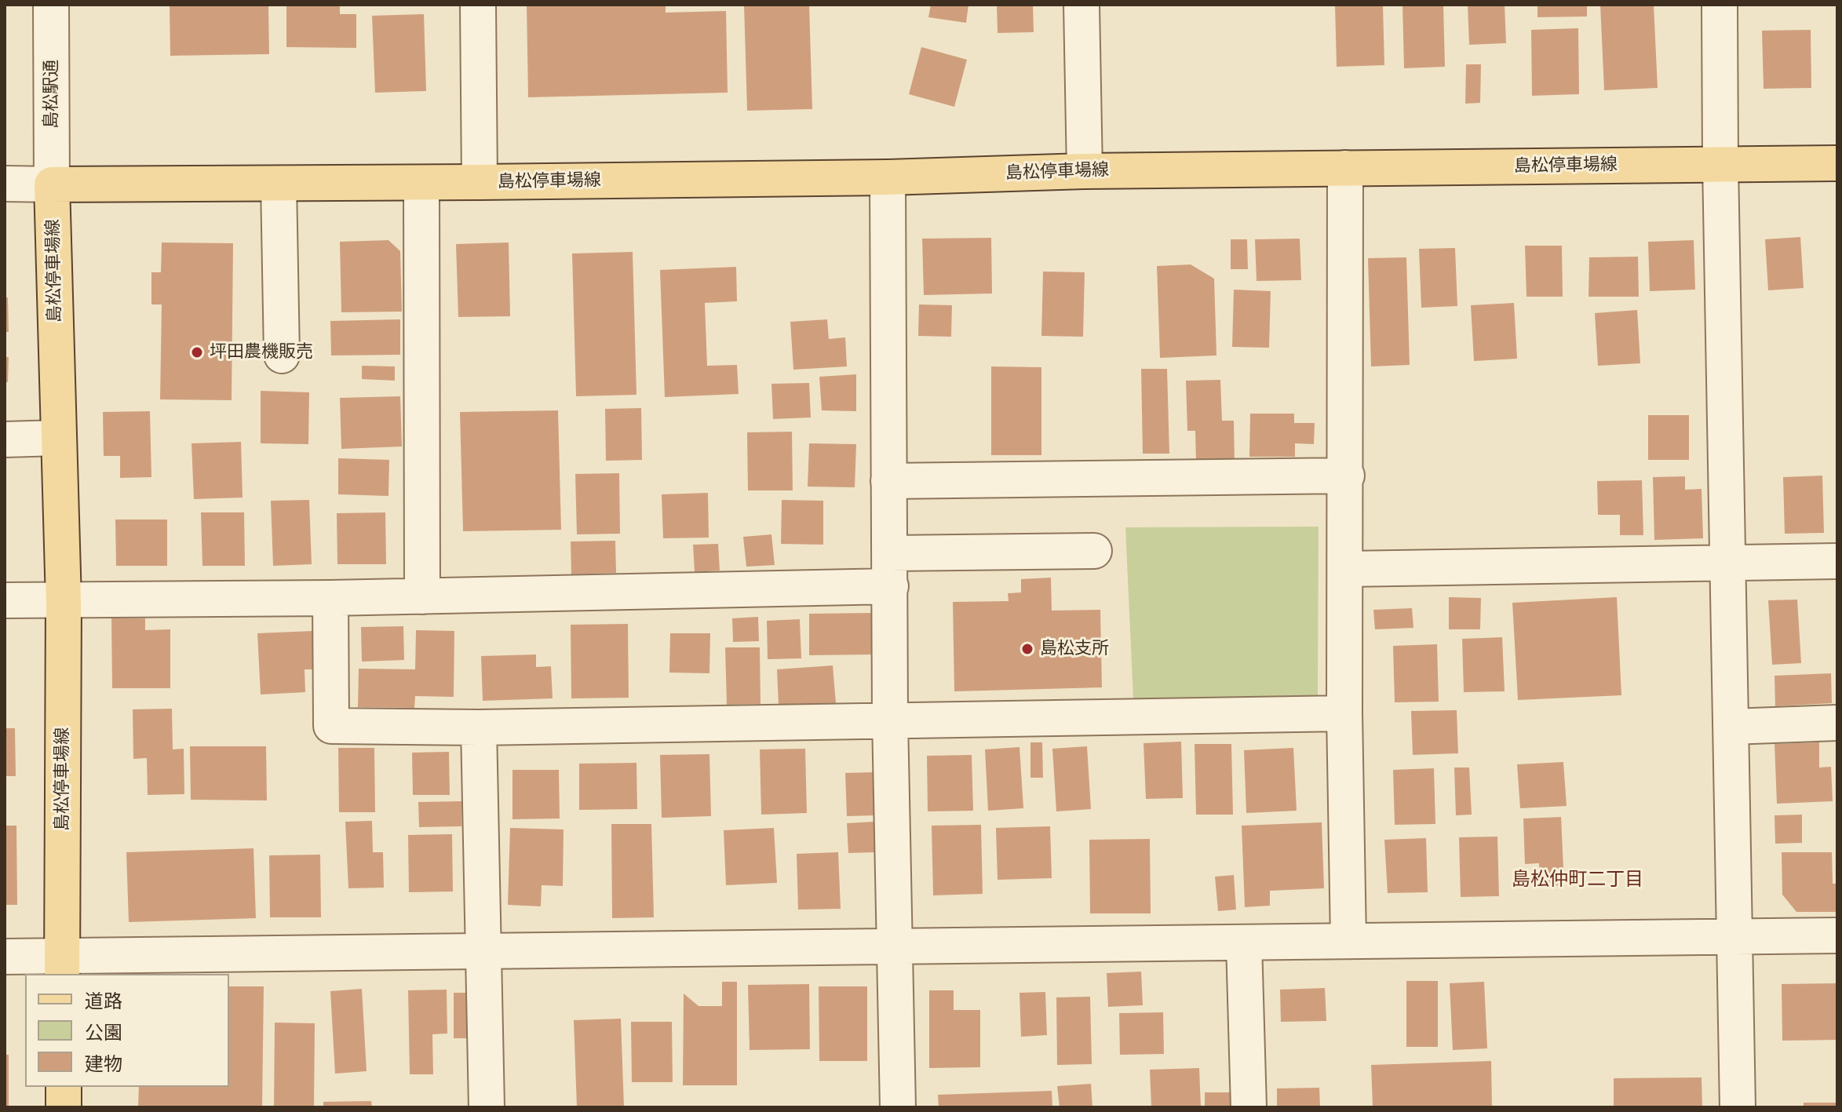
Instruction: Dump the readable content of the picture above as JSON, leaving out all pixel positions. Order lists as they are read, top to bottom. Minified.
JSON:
{"streets":{"main road":["島松停車場線"],"street":["島松駅通"]},"crossings":[["島松駅通","島松停車場線"]],"districts":["島松仲町二丁目"],"places":["坪田農機販売","島松支所"],"legend":["道路","公園","建物"]}
